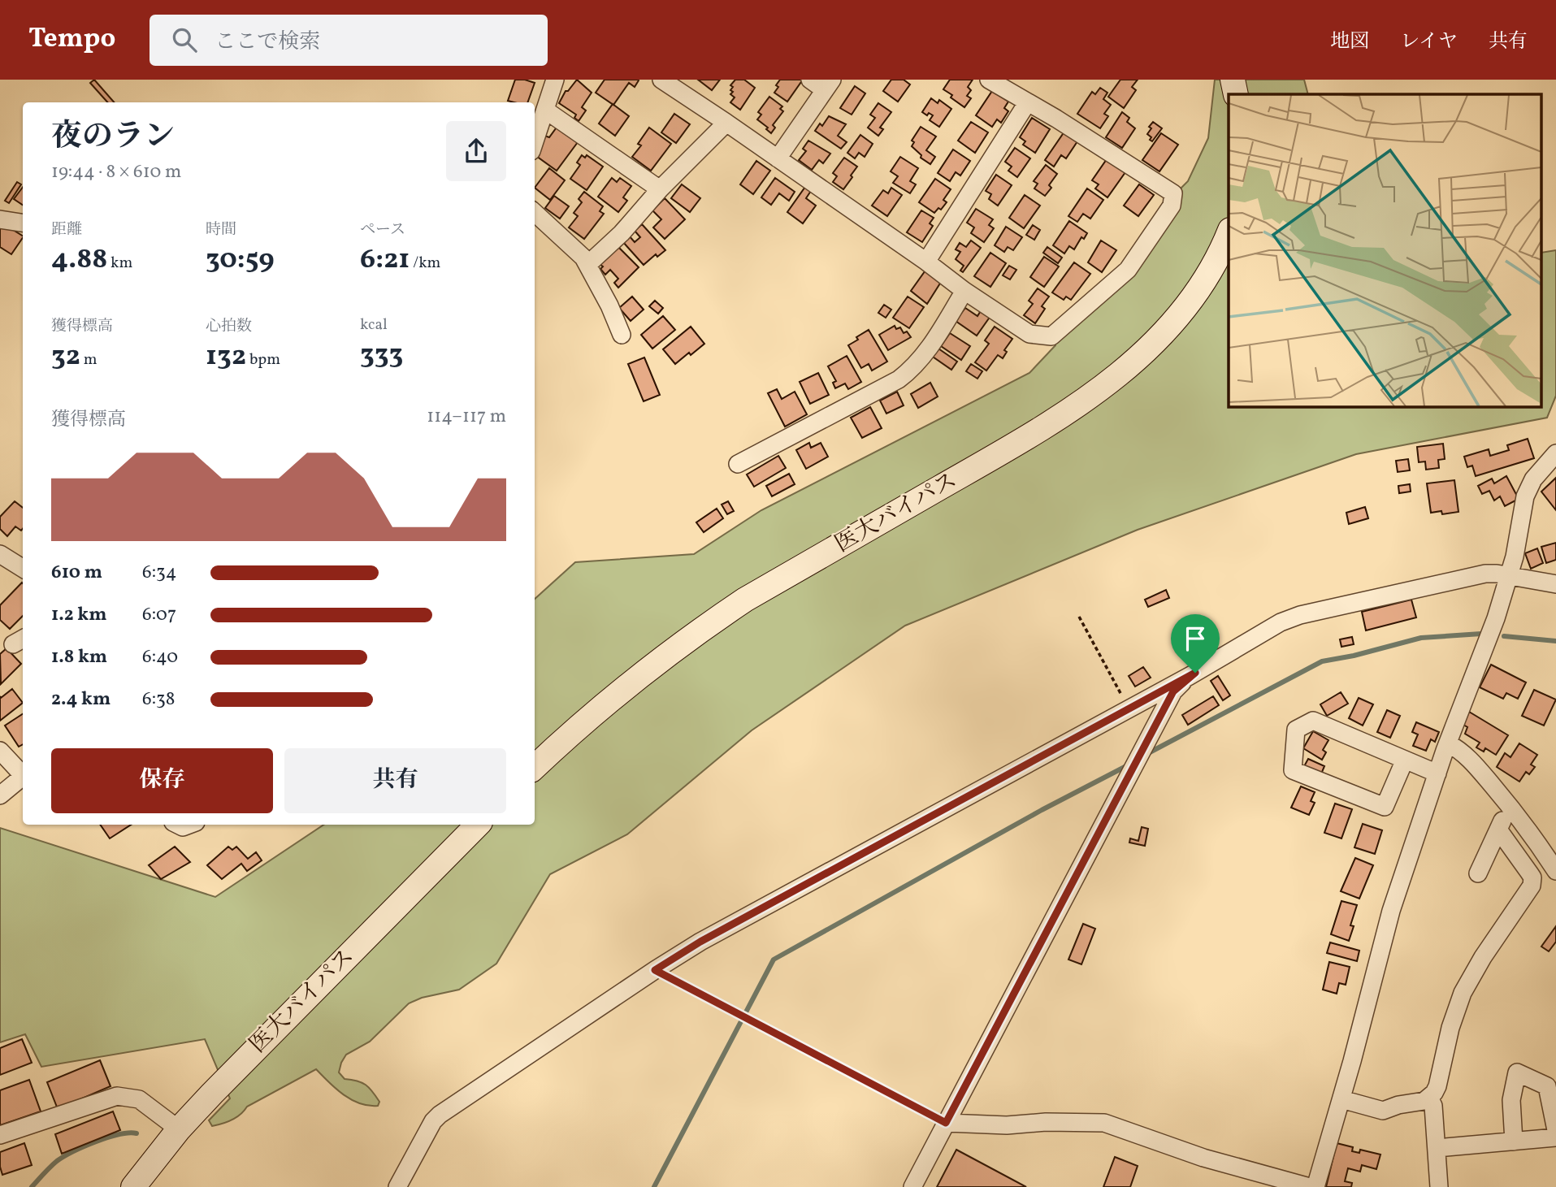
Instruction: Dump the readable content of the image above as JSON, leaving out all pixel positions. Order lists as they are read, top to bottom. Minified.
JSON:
{"streets":{"main road":["医大バイパス"]},"page":{"header":"Tempo","search":"ここで検索","nav":["地図","レイヤ","共有"],"heading":["夜のラン","19:44 · 8 × 610 m"],"stats":[["距離","4.88 km"],["時間","30:59"],["ペース","6:21 /km"],["獲得標高","32 m"],["心拍数","132 bpm"],["kcal","333"]],"chart":["獲得標高","114–117 m"],"list":[{"name":"610 m","note":"6:34"},{"name":"1.2 km","note":"6:07"},{"name":"1.8 km","note":"6:40"},{"name":"2.4 km","note":"6:38"}],"buttons":["保存","共有"]}}
